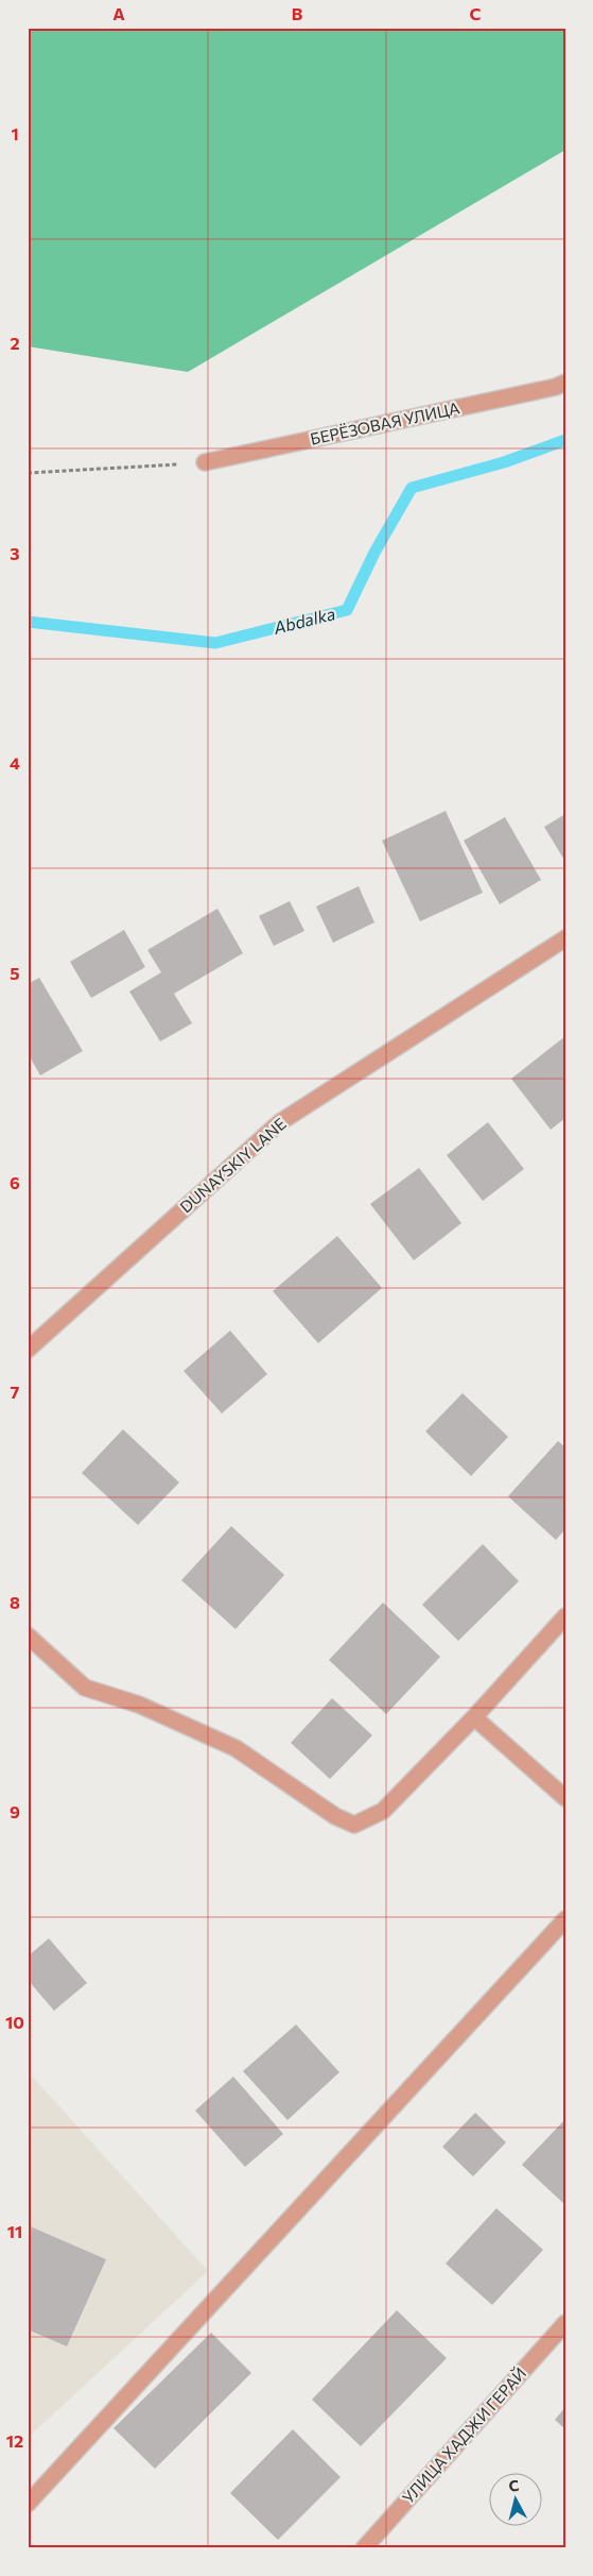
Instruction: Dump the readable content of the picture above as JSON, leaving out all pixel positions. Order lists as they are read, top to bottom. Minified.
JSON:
{"streets":{"street":["БЕРЁЗОВАЯ УЛИЦА","DUNAYSKIY LANE","УЛИЦА ХАДЖИ ГЕРАЙ"]},"water":["Abdalka"],"north":"top","grid":{"columns":["A","B","C"],"rows":["1","2","3","4","5","6","7","8","9","10","11","12"]}}
